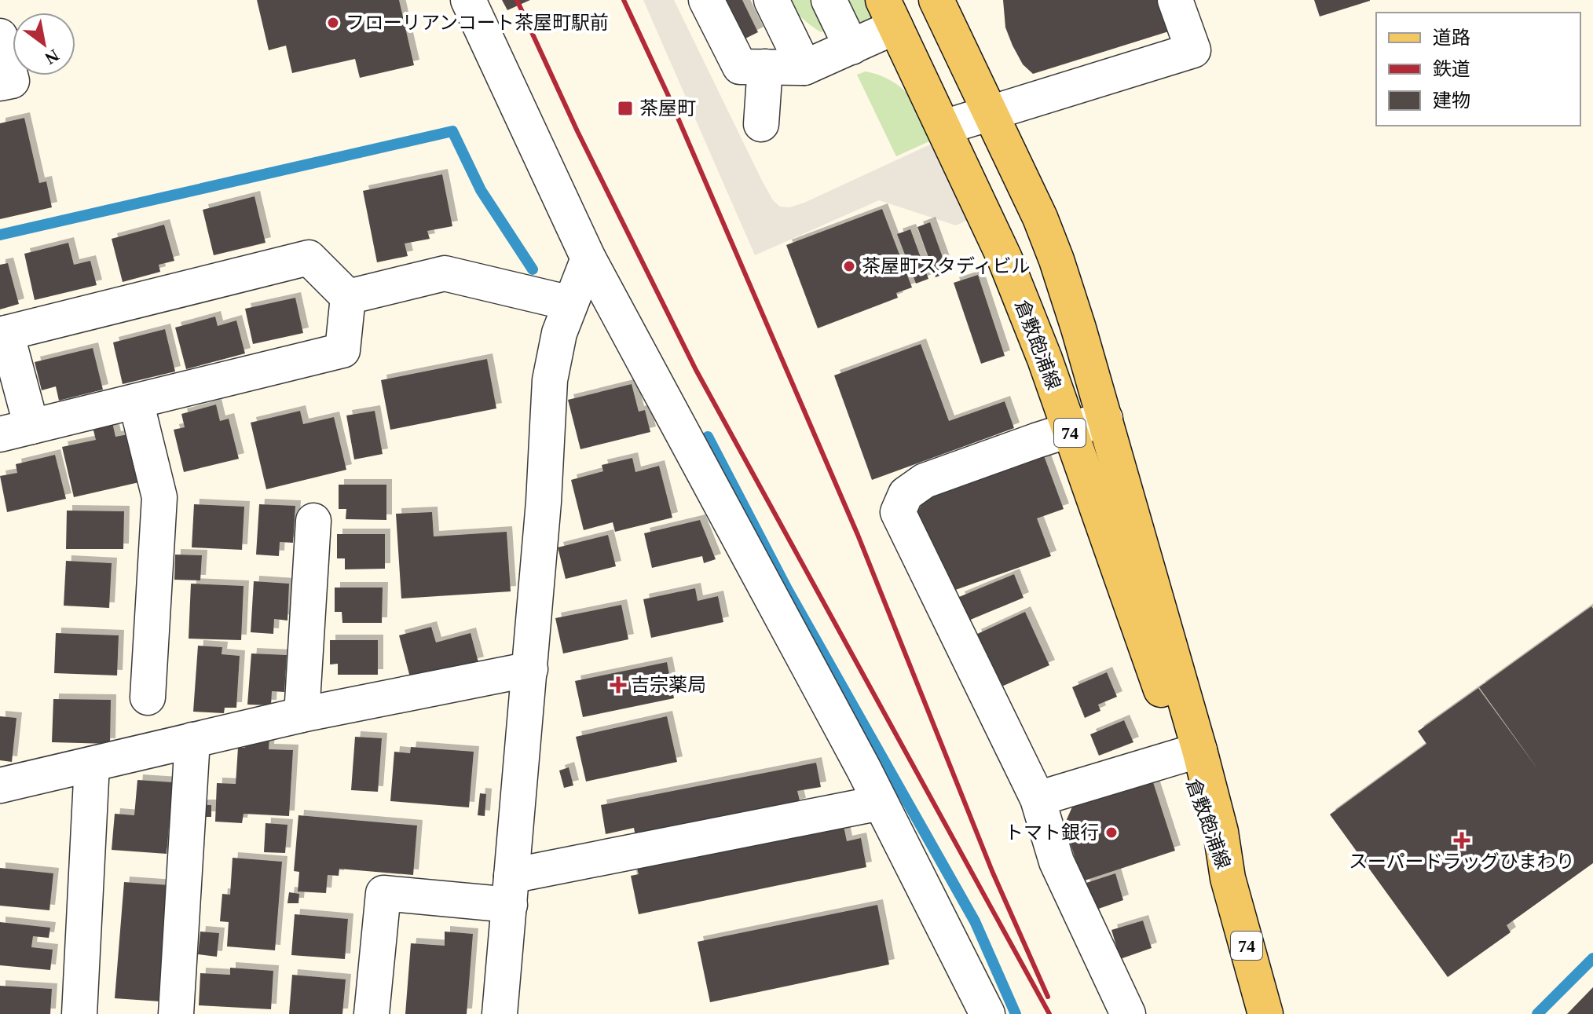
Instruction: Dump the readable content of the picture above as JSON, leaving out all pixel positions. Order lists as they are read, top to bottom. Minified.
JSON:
{"streets":{"main road":["倉敷飽浦線","74"]},"places":{"other":["フローリアンコート茶屋町駅前","茶屋町スタディビル","トマト銀行"],"transit":["茶屋町"],"health":["吉宗薬局","スーパードラッグひまわり"]},"legend":["道路","鉄道","建物"],"north":"bottom right"}
